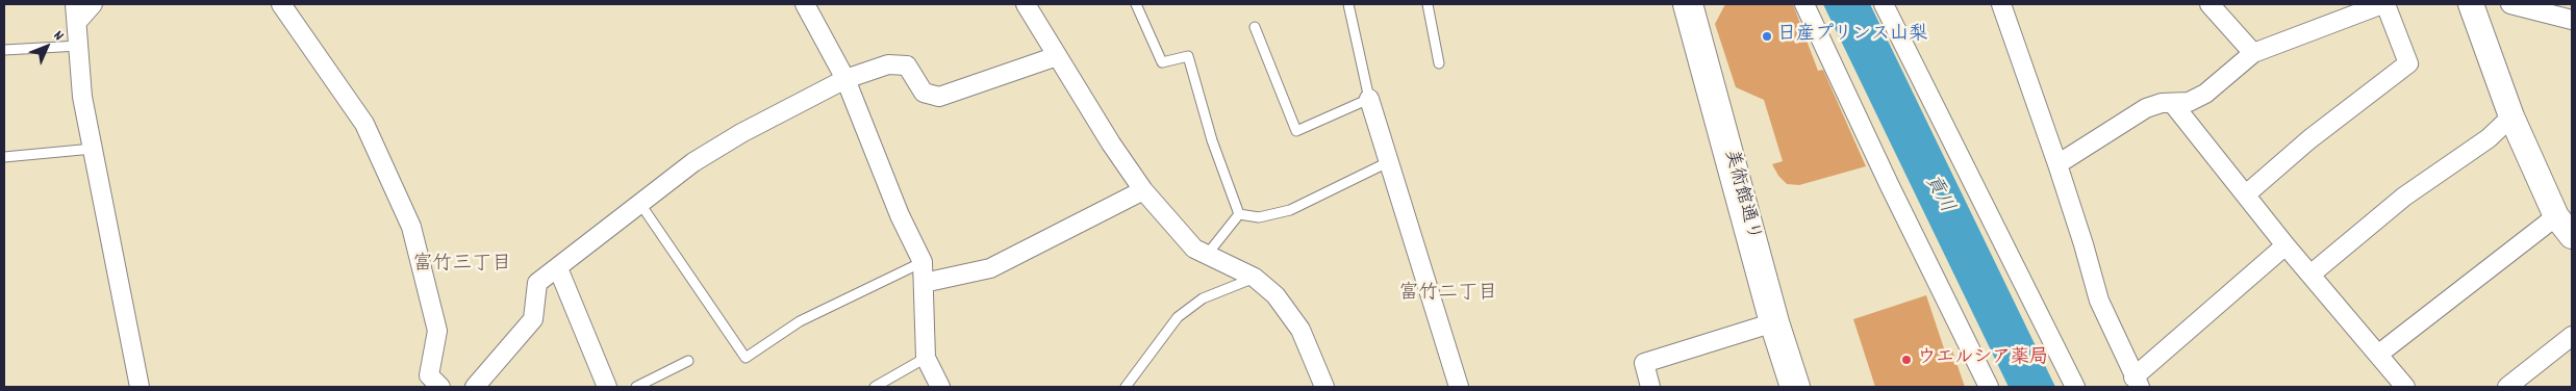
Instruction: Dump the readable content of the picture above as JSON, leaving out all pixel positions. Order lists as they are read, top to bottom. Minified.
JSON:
{"streets":{"highway":["美術館通り"]},"districts":["富竹三丁目","富竹二丁目"],"water":["貢川"],"places":["日産プリンス山梨","ウエルシア薬局"],"north":"top right"}
